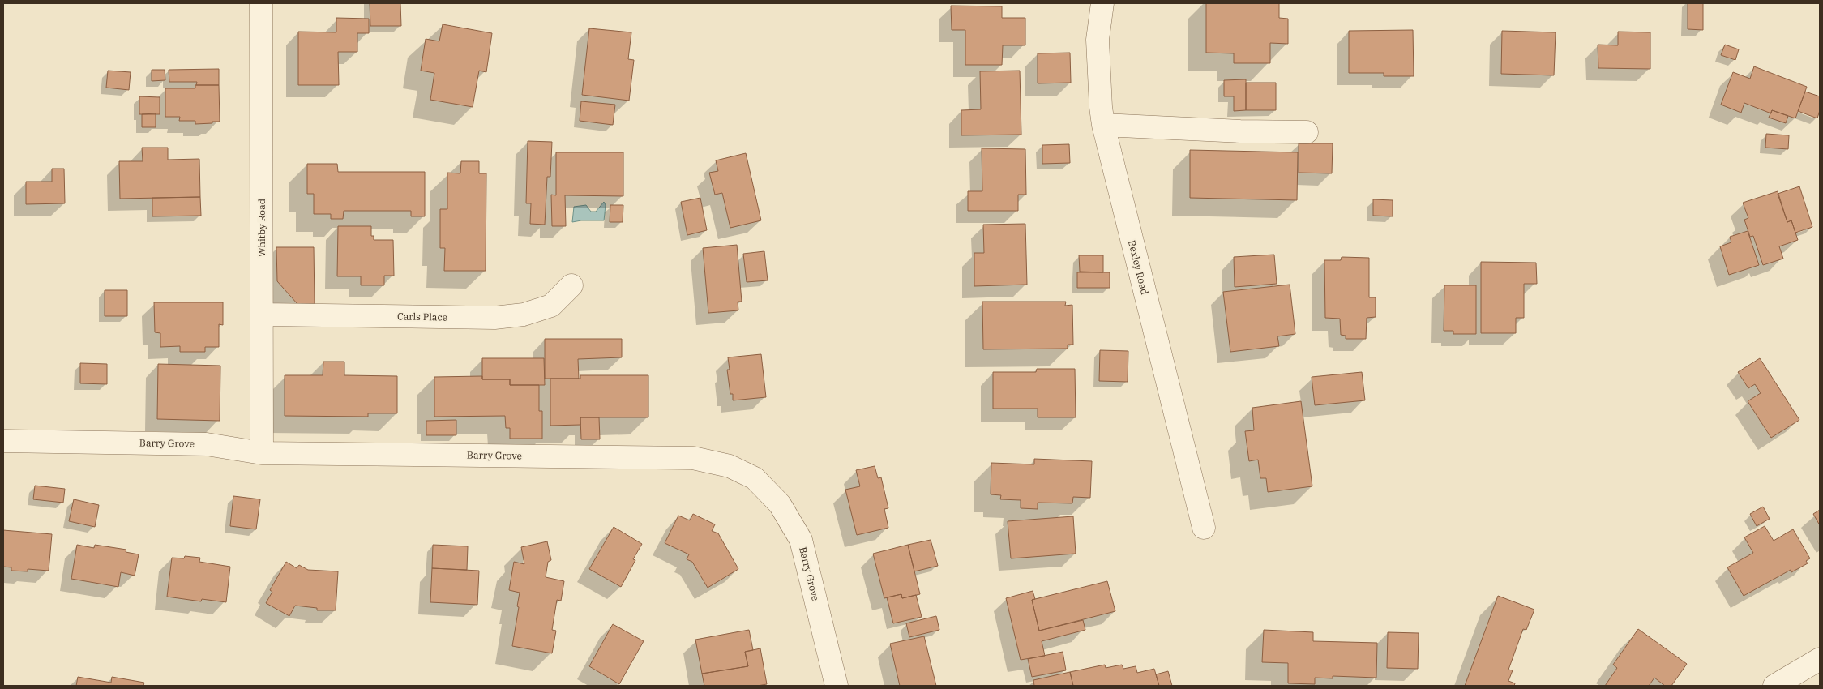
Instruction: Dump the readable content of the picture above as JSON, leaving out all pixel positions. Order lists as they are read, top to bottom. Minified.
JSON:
{"streets":{"street":["Whitby Road","Bexley Road","Carls Place","Barry Grove"]},"crossings":[["Whitby Road","Carls Place"],["Whitby Road","Barry Grove"]]}
